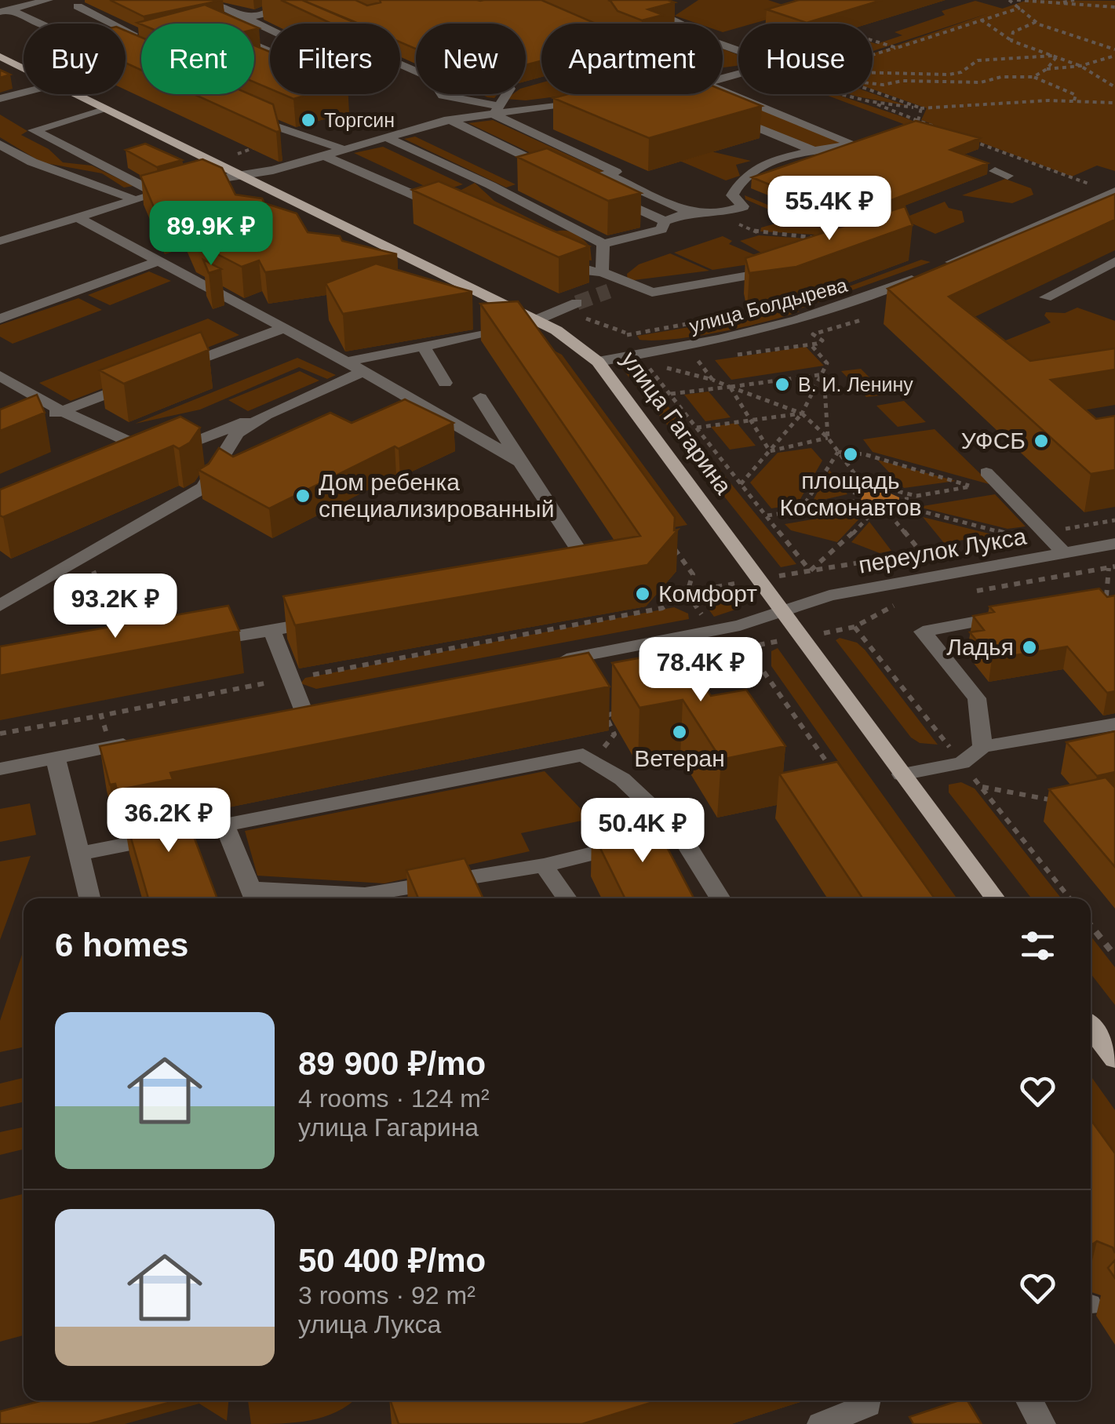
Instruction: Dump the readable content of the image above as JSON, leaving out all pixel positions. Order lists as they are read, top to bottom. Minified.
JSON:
{"streets":{"main road":["улица Гагарина"],"street":["улица Болдырева","переулок Лукса"]},"crossings":[["улица Болдырева","улица Гагарина"],["улица Гагарина","переулок Лукса"]],"places":["Торгсин","В. И. Ленину","УФСБ","площадь Космонавтов","Дом ребенка специализированный","Комфорт","Ладья","Ветеран"],"page":{"chip":["Buy","Rent","Filters","New","Apartment","House"],"price":["55.4K ₽","89.9K ₽","93.2K ₽","78.4K ₽","36.2K ₽","50.4K ₽"],"heading":"6 homes","list":[{"name":"89 900 ₽/mo","note":"4 rooms · 124 m² · улица Гагарина"},{"name":"50 400 ₽/mo","note":"3 rooms · 92 m² · улица Лукса"}]}}
